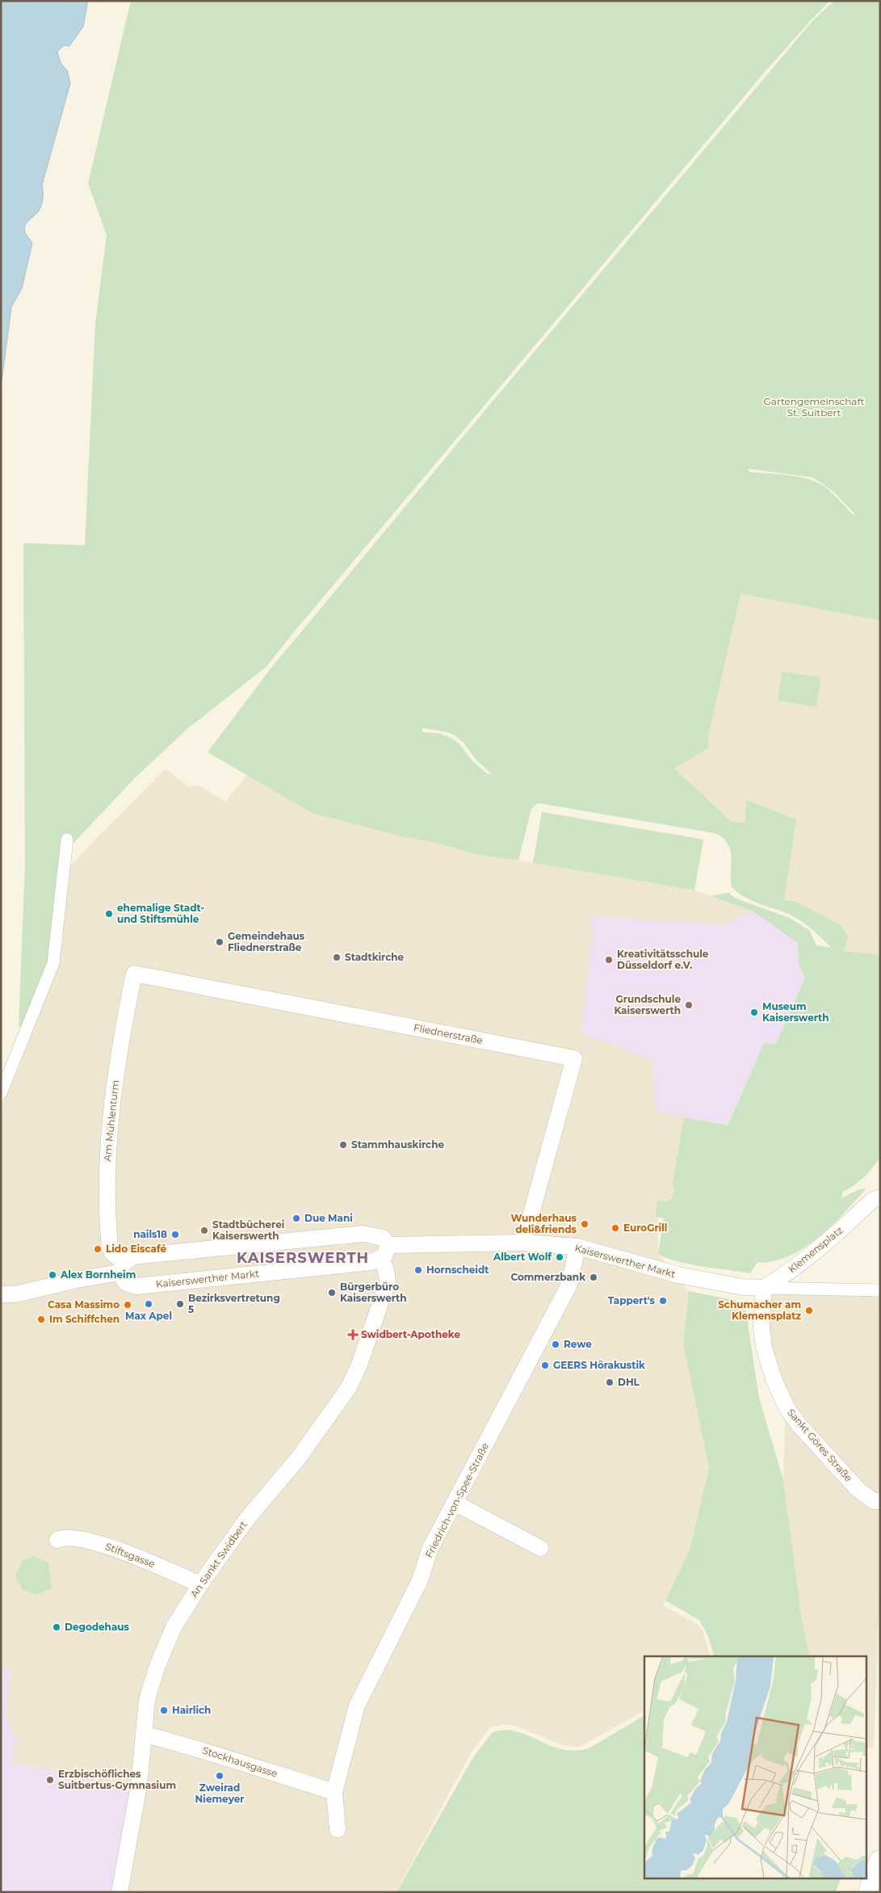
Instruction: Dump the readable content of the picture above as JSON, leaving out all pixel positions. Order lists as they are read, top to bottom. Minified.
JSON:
{"streets":{"street":["Fliednerstraße","Am Mühlenturm","Klemensplatz","Kaiserswerther Markt","Sankt Göres Straße","Friedrich-von-Spee-Straße","Stiftsgasse","An Sankt Swidbert","Stockhausgasse"]},"crossings":[["Fliednerstraße","Am Mühlenturm"],["Fliednerstraße","Kaiserswerther Markt"],["Am Mühlenturm","Kaiserswerther Markt"],["Klemensplatz","Kaiserswerther Markt"],["Klemensplatz","Sankt Göres Straße"],["Kaiserswerther Markt","Sankt Göres Straße"],["Kaiserswerther Markt","Friedrich-von-Spee-Straße"],["Kaiserswerther Markt","An Sankt Swidbert"],["Friedrich-von-Spee-Straße","Stockhausgasse"],["Stiftsgasse","An Sankt Swidbert"],["An Sankt Swidbert","Stockhausgasse"]],"districts":["KAISERSWERTH"],"parks":["Gartengemeinschaft St. Suitbert"],"places":{"other":["ehemalige Stadt- und Stiftsmühle","Gemeindehaus Fliednerstraße","Stadtkirche","Kreativitätsschule Düsseldorf e.V.","Grundschule Kaiserswerth","Museum Kaiserswerth","Stammhauskirche","Due Mani","Wunderhaus deli&friends","EuroGrill","Stadtbücherei Kaiserswerth","nails18","Lido Eiscafé","Albert Wolf","Hornscheidt","Alex Bornheim","Commerzbank","Bürgerbüro Kaiserswerth","Tappert's","Max Apel","Bezirksvertretung 5","Casa Massimo","Schumacher am Klemensplatz","Im Schiffchen","Rewe","GEERS Hörakustik","DHL","Degodehaus","Hairlich","Zweirad Niemeyer","Erzbischöfliches Suitbertus-Gymnasium"],"health":["Swidbert-Apotheke"]}}
